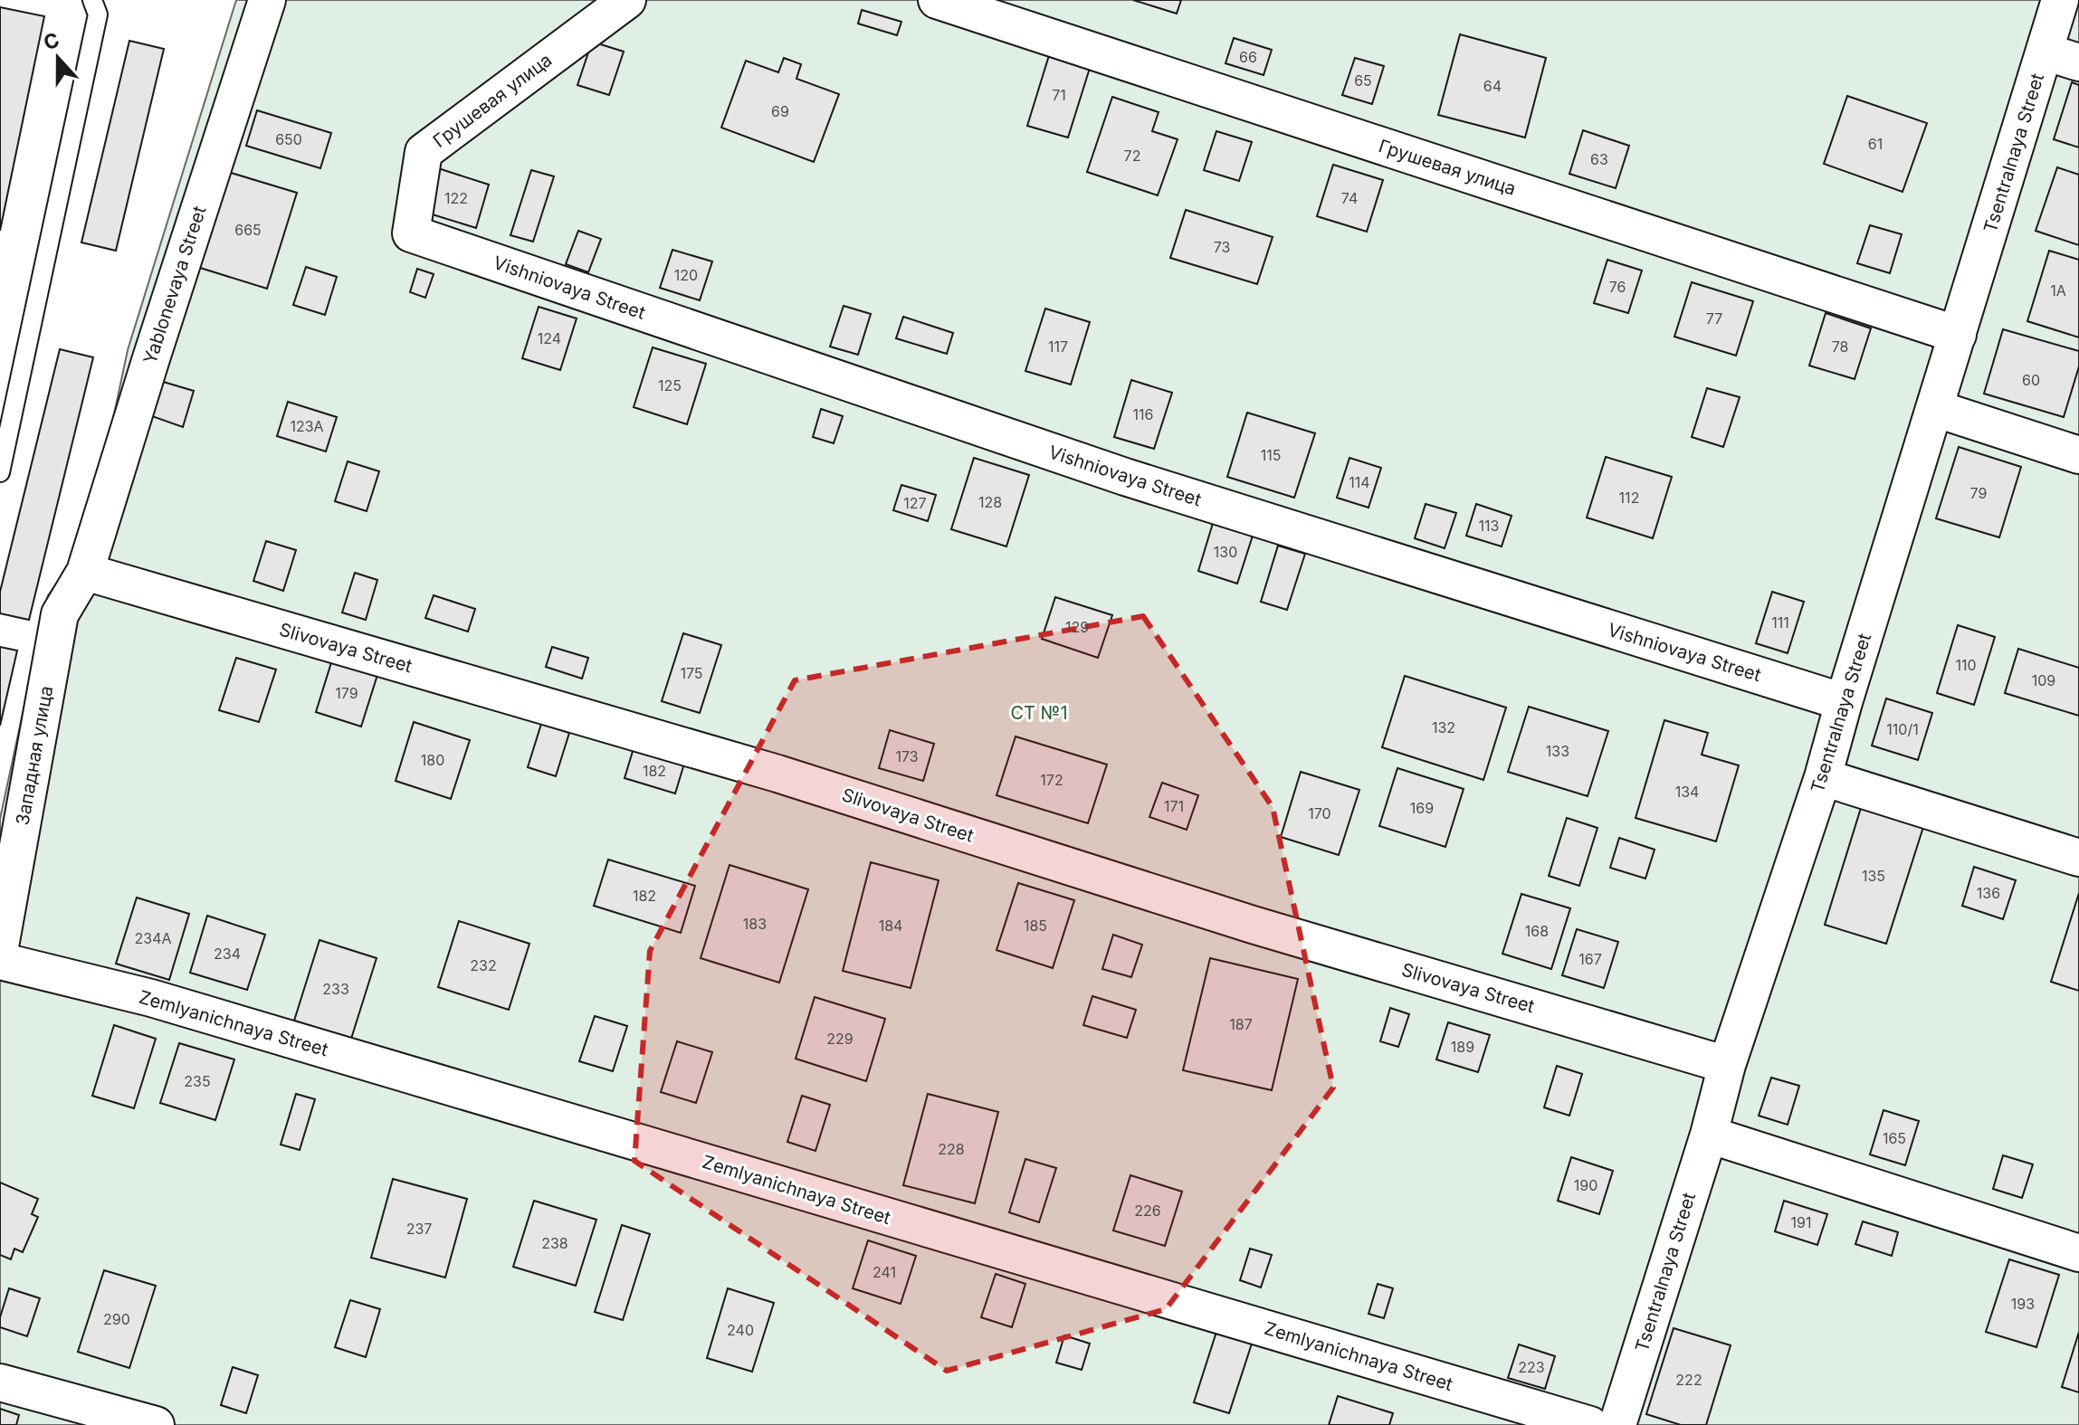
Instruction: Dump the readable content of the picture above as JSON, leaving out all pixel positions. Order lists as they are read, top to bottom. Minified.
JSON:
{"streets":{"street":["Грушевая улица","Tsentralnaya Street","Yablonevaya Street","Vishniovaya Street","Slivovaya Street","Западная улица","Zemlyanichnaya Street"]},"crossings":[["Грушевая улица","Tsentralnaya Street"],["Грушевая улица","Vishniovaya Street"],["Tsentralnaya Street","Vishniovaya Street"],["Tsentralnaya Street","Slivovaya Street"],["Yablonevaya Street","Slivovaya Street"],["Yablonevaya Street","Западная улица"],["Slivovaya Street","Западная улица"]],"parks":["СТ №1"],"house_numbers":["66","65","64","71","69","650","61","72","63","122","74","665","73","120","76","1А","77","124","117","78","60","125","116","123А","115","114","79","112","128","127","113","130","111","129","110","175","109","179","132","110/1","133","173","180","182","172","134","171","169","170","135","136","182","183","184","185","168","234А","234","167","232","233","187","229","189","235","165","228","190","226","191","237","238","241","193","290","240","223","222"],"north":"top"}
